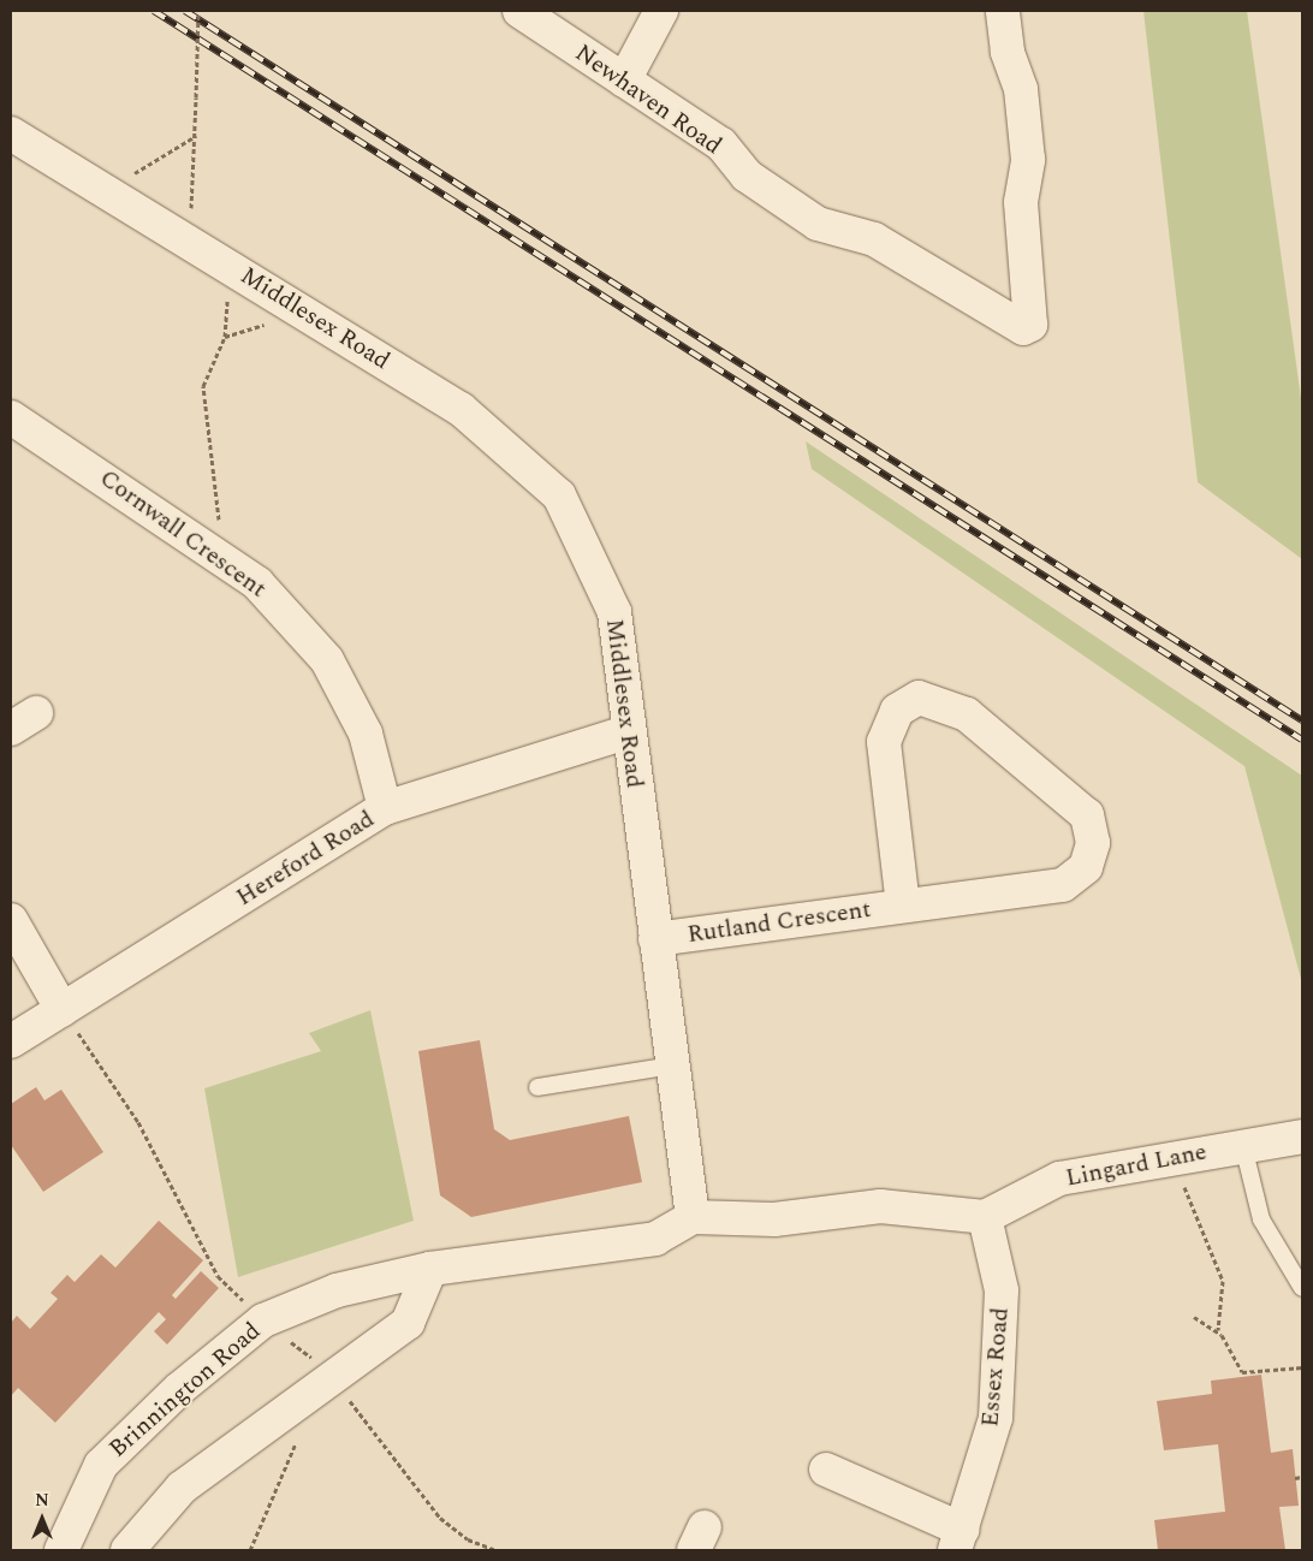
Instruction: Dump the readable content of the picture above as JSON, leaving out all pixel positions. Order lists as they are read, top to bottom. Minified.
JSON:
{"streets":{"street":["Newhaven Road","Middlesex Road","Cornwall Crescent","Hereford Road","Rutland Crescent","Lingard Lane","Essex Road","Brinnington Road"]},"crossings":[["Middlesex Road","Hereford Road"],["Middlesex Road","Rutland Crescent"],["Middlesex Road","Brinnington Road"],["Cornwall Crescent","Hereford Road"],["Lingard Lane","Essex Road"]],"north":"top"}
